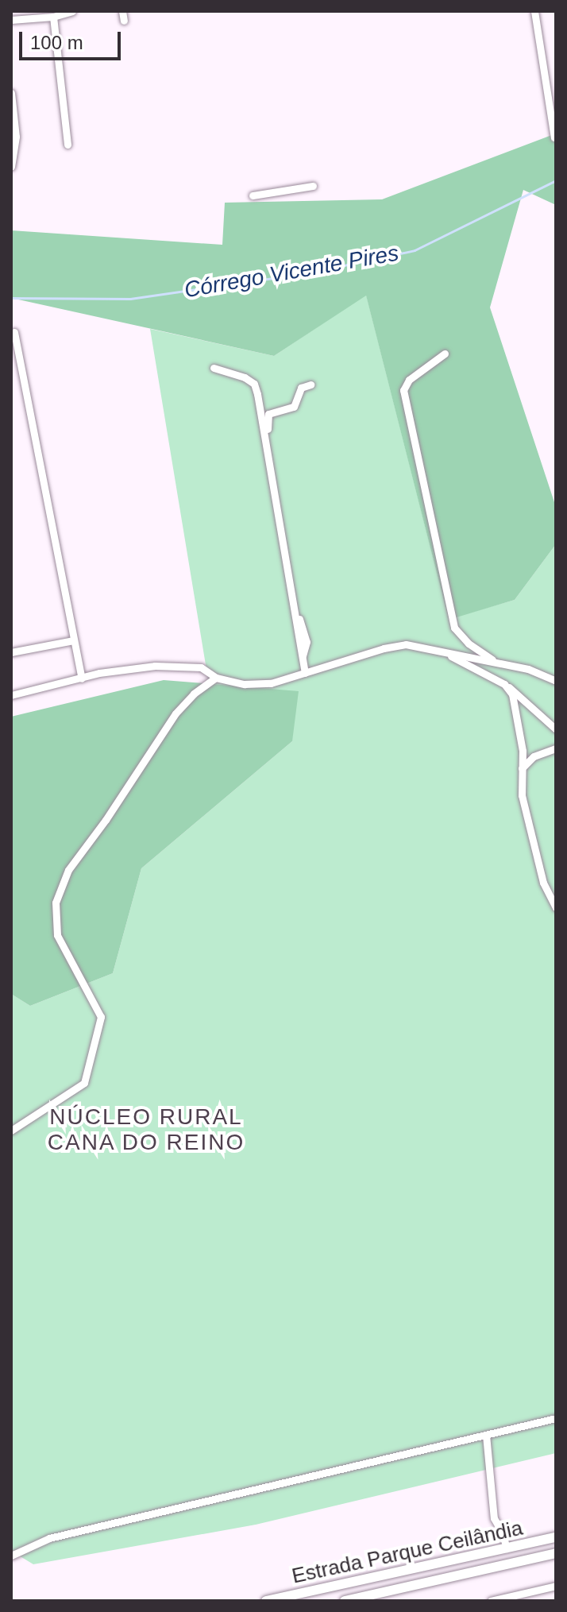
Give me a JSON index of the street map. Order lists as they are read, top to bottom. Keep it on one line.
{"streets":{"highway":["Estrada Parque Ceilândia"]},"districts":["NÚCLEO RURAL CANA DO REINO"],"water":["Córrego Vicente Pires"],"scale_bar":"100 m"}
